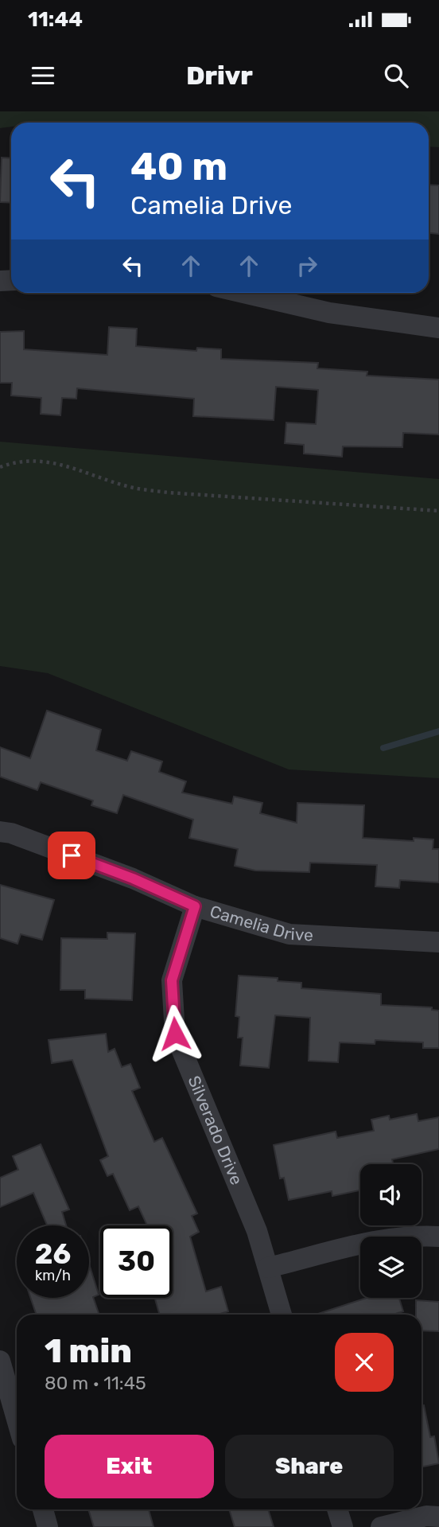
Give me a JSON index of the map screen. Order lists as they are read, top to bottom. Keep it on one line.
{"streets":{"street":["Camelia Drive","Silverado Drive"]},"crossings":[["Camelia Drive","Silverado Drive"]],"page":{"status":"11:44","header":"Drivr","turn":["40 m","Camelia Drive"],"speed":"26 km/h","limit":"30","heading":["1 min","80 m · 11:45"],"buttons":["Exit","Share"]}}
